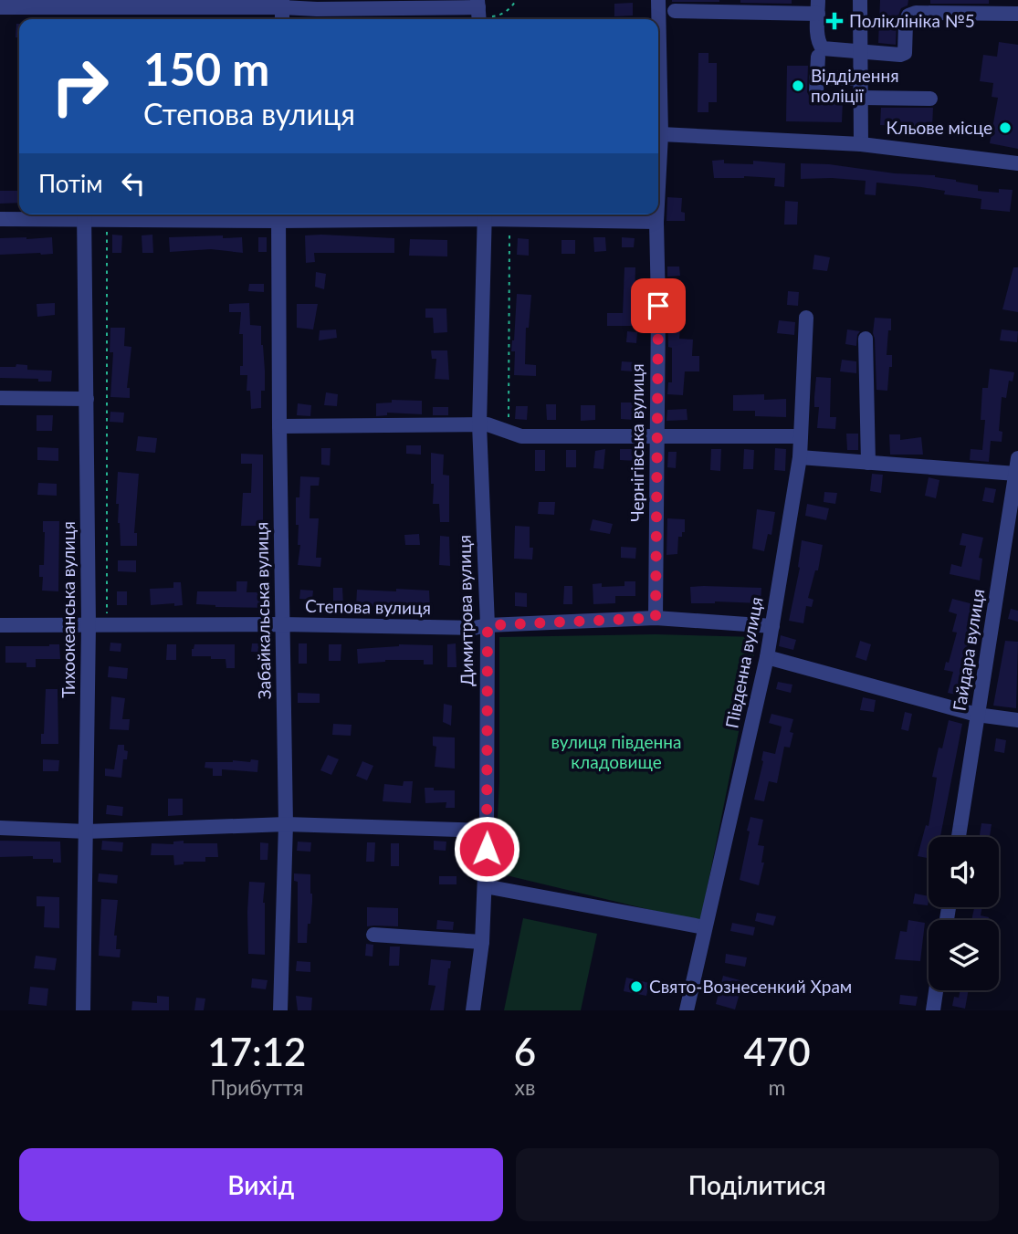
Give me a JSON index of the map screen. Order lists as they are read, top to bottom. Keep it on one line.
{"streets":{"street":["Чернігівська вулиця","Степова вулиця","Тихоокеанська вулиця","Забайкальська вулиця","Димитрова вулиця","Гайдара вулиця","Південна вулиця"]},"crossings":[["Чернігівська вулиця","Степова вулиця"],["Степова вулиця","Тихоокеанська вулиця"],["Степова вулиця","Забайкальська вулиця"],["Степова вулиця","Димитрова вулиця"],["Степова вулиця","Південна вулиця"]],"parks":["вулиця південна кладовище"],"places":{"health":["Поліклініка №5"],"other":["Відділення поліції","Кльове місце","Свято-Вознесенкий Храм"]},"page":{"turn":["150 m","Степова вулиця"],"then":"Потім","eta":["17:12","Прибуття","6","хв","470","m"],"buttons":["Вихід","Поділитися"]}}
